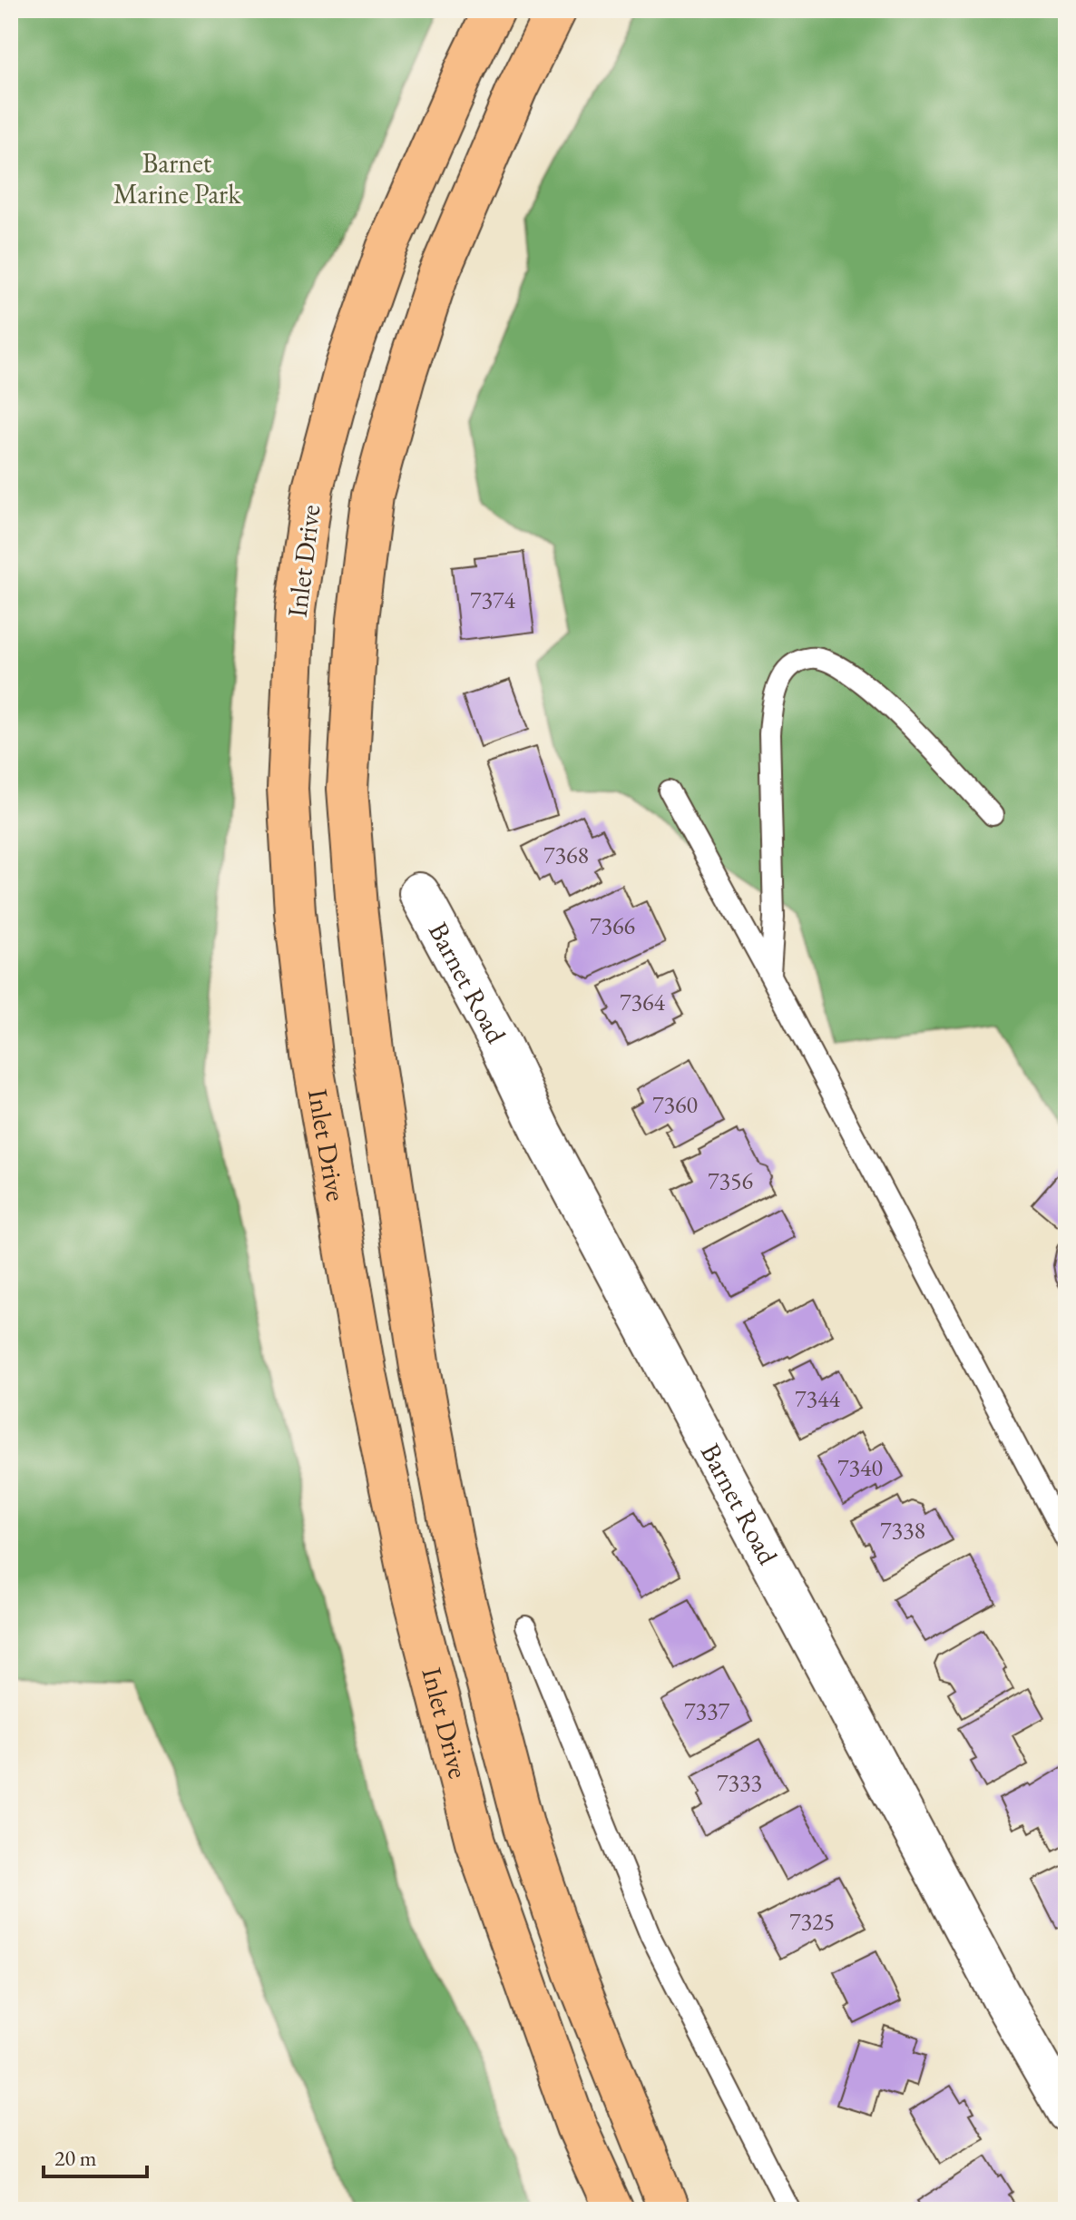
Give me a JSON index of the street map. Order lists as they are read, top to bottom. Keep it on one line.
{"streets":{"main road":["Inlet Drive"],"street":["Barnet Road"]},"parks":["Barnet Marine Park"],"house_numbers":["7374","7368","7366","7364","7360","7356","7344","7340","7338","7337","7333","7325"],"scale_bar":"20 m"}
